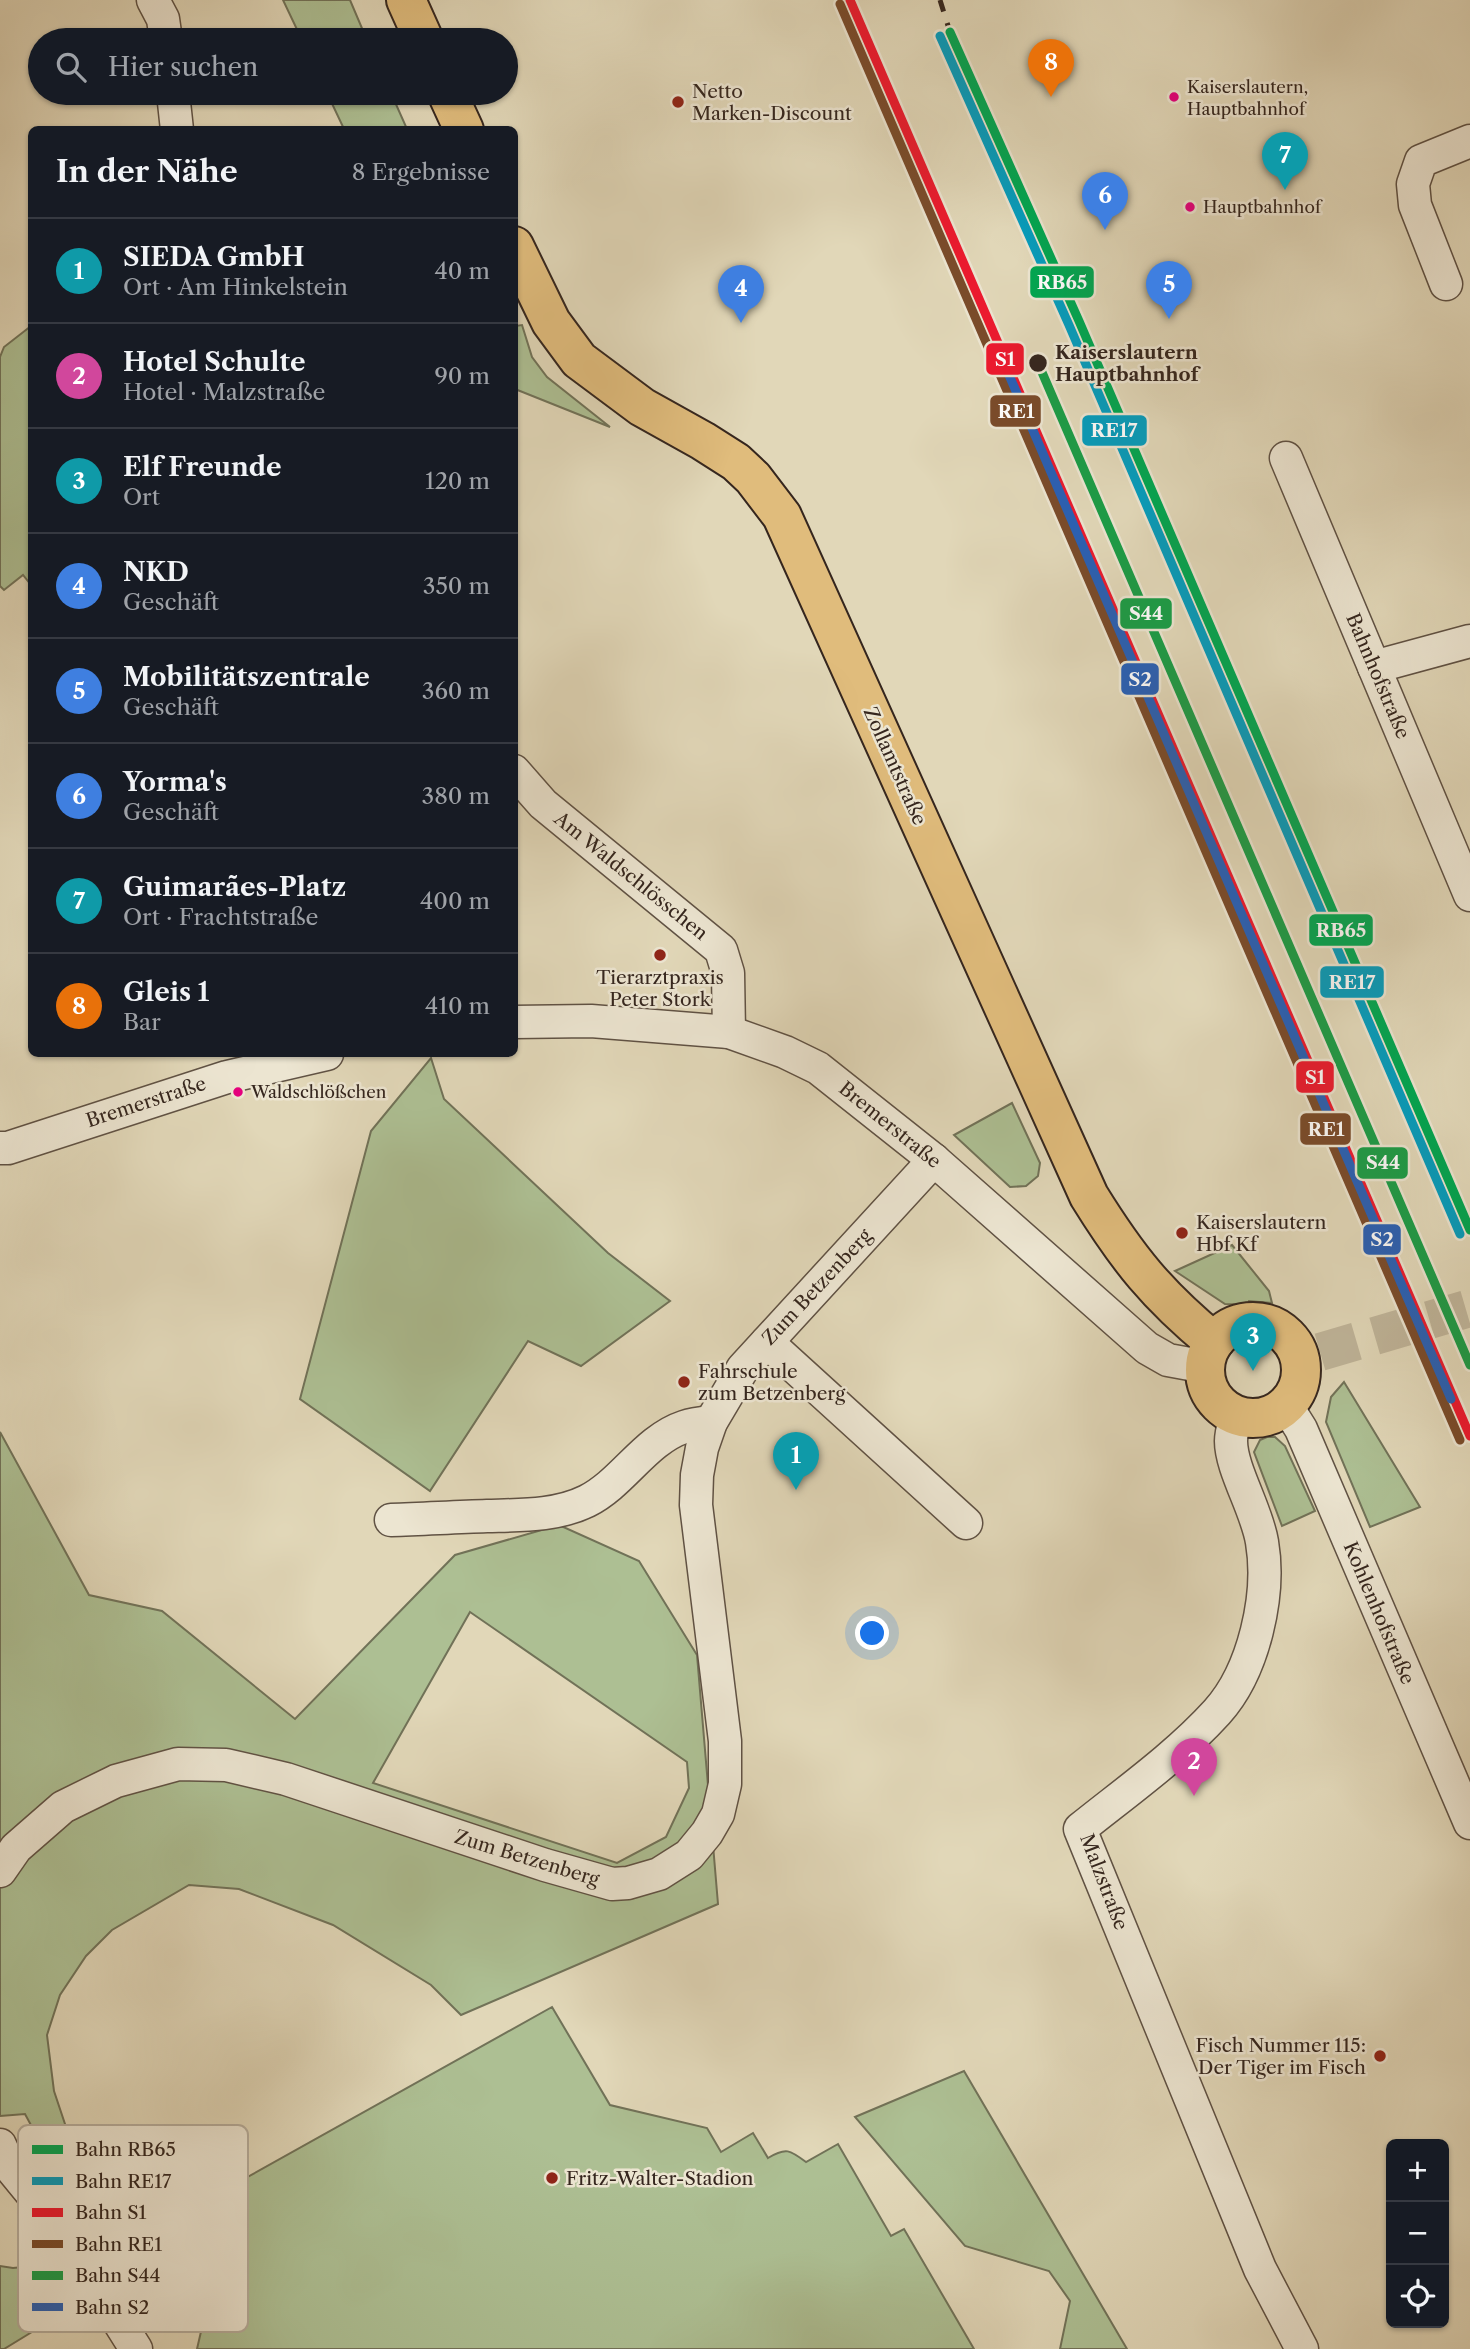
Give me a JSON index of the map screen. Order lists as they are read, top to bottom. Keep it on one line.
{"streets":{"main road":["Zollamtstraße"],"street":["Bahnhofstraße","Am Waldschlösschen","Bremerstraße","Zum Betzenberg","Kohlenhofstraße","Malzstraße"]},"crossings":[["Zollamtstraße","Bremerstraße"],["Zollamtstraße","Kohlenhofstraße"],["Zollamtstraße","Malzstraße"],["Am Waldschlösschen","Bremerstraße"],["Bremerstraße","Zum Betzenberg"],["Bremerstraße","Kohlenhofstraße"],["Bremerstraße","Malzstraße"],["Kohlenhofstraße","Malzstraße"]],"places":["Kaiserslautern, Hauptbahnhof","Netto Marken-Discount","Hauptbahnhof","Kaiserslautern Hauptbahnhof","Tierarztpraxis Peter Stork","Waldschlößchen","Kaiserslautern Hbf Kf","Fahrschule zum Betzenberg","Fisch Nummer 115: Der Tiger im Fisch","Fritz-Walter-Stadion"],"lines":["rail line S1","rail line RE1","rail line RB65","rail line RE17","rail line S44","rail line S2"],"legend":["Bahn RB65","Bahn RE17","Bahn S1","Bahn RE1","Bahn S44","Bahn S2"],"page":{"search":"Hier suchen","pins":["8","7","6","5","4","3","1","2"],"heading":["In der Nähe","8 Ergebnisse"],"list":[{"mark":"1","name":"SIEDA GmbH","note":"Ort · Am Hinkelstein","value":"40 m"},{"mark":"2","name":"Hotel Schulte","note":"Hotel · Malzstraße","value":"90 m"},{"mark":"3","name":"Elf Freunde","note":"Ort","value":"120 m"},{"mark":"4","name":"NKD","note":"Geschäft","value":"350 m"},{"mark":"5","name":"Mobilitätszentrale","note":"Geschäft","value":"360 m"},{"mark":"6","name":"Yorma's","note":"Geschäft","value":"380 m"},{"mark":"7","name":"Guimarães-Platz","note":"Ort · Frachtstraße","value":"400 m"},{"mark":"8","name":"Gleis 1","note":"Bar","value":"410 m"}],"map_buttons":["+","−"]}}
